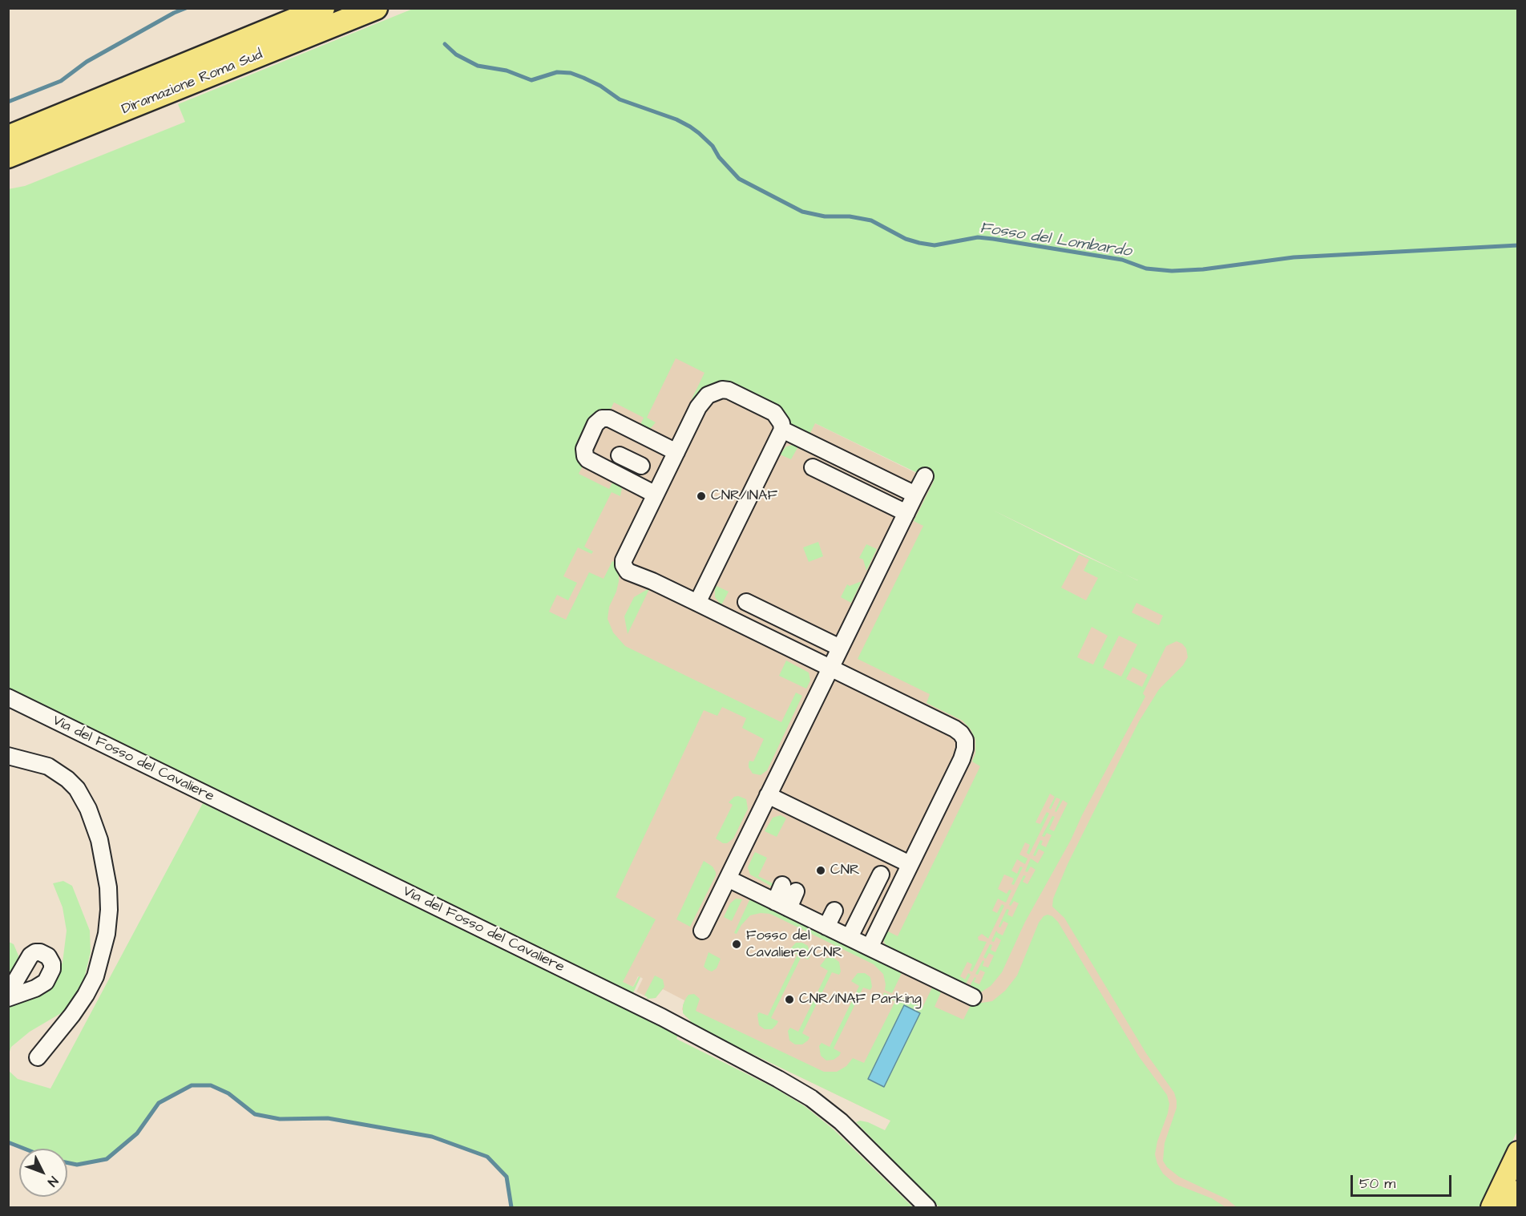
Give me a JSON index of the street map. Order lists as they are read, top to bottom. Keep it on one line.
{"streets":{"highway":["Diramazione Roma Sud"],"street":["Via del Fosso del Cavaliere"]},"water":["Fosso del Lombardo"],"places":["CNR/INAF","CNR","Fosso del Cavaliere/CNR","CNR/INAF Parking"],"scale_bar":"50 m","north":"bottom right"}
